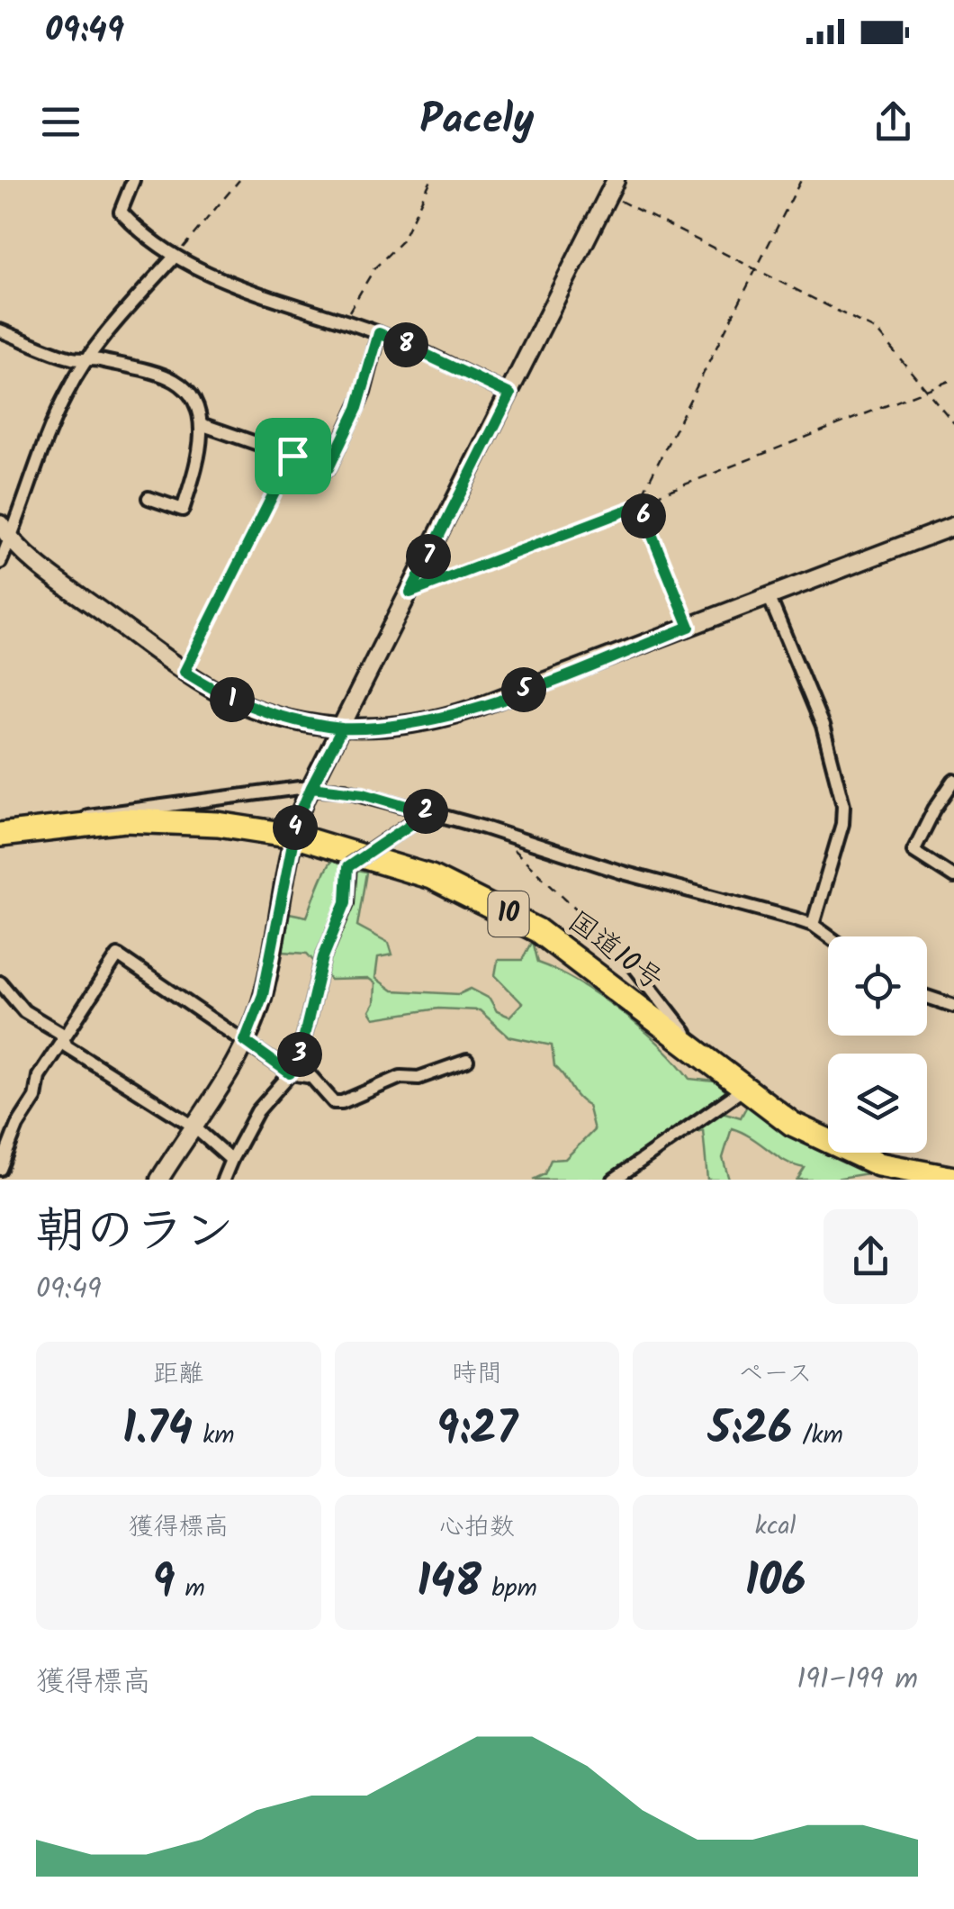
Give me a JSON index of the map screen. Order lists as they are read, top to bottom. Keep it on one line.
{"streets":{"highway":["10","国道10号"]},"page":{"status":"09:49","header":"Pacely","pins":["8","6","7","5","1","2","4","3"],"heading":["朝のラン","09:49"],"stats":[["距離","1.74 km"],["時間","9:27"],["ペース","5:26 /km"],["獲得標高","9 m"],["心拍数","148 bpm"],["kcal","106"]],"chart":["獲得標高","191–199 m"]}}
